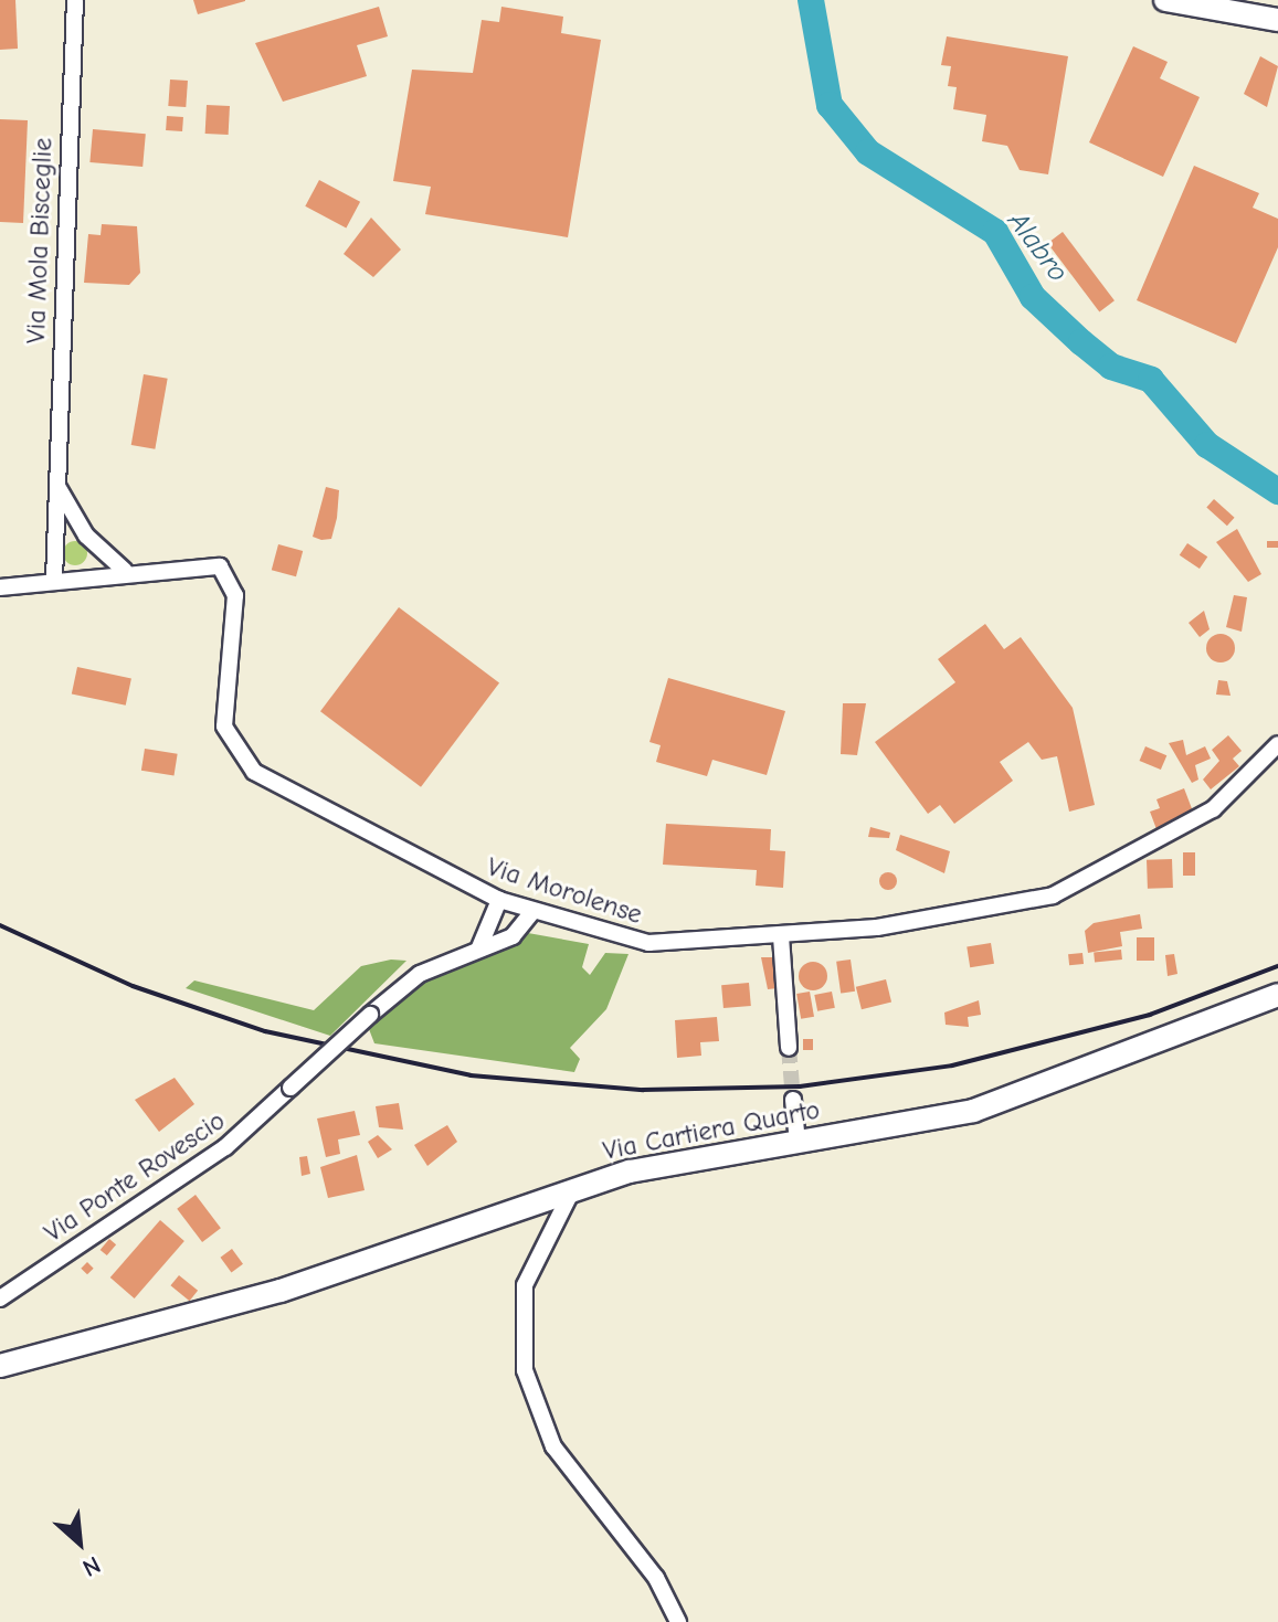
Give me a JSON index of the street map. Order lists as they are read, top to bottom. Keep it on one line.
{"streets":{"street":["Via Mola Bisceglie","Via Morolense","Via Cartiera Quarto","Via Ponte Rovescio"]},"crossings":[["Via Mola Bisceglie","Via Morolense"]],"water":["Alabro"],"north":"bottom right"}
